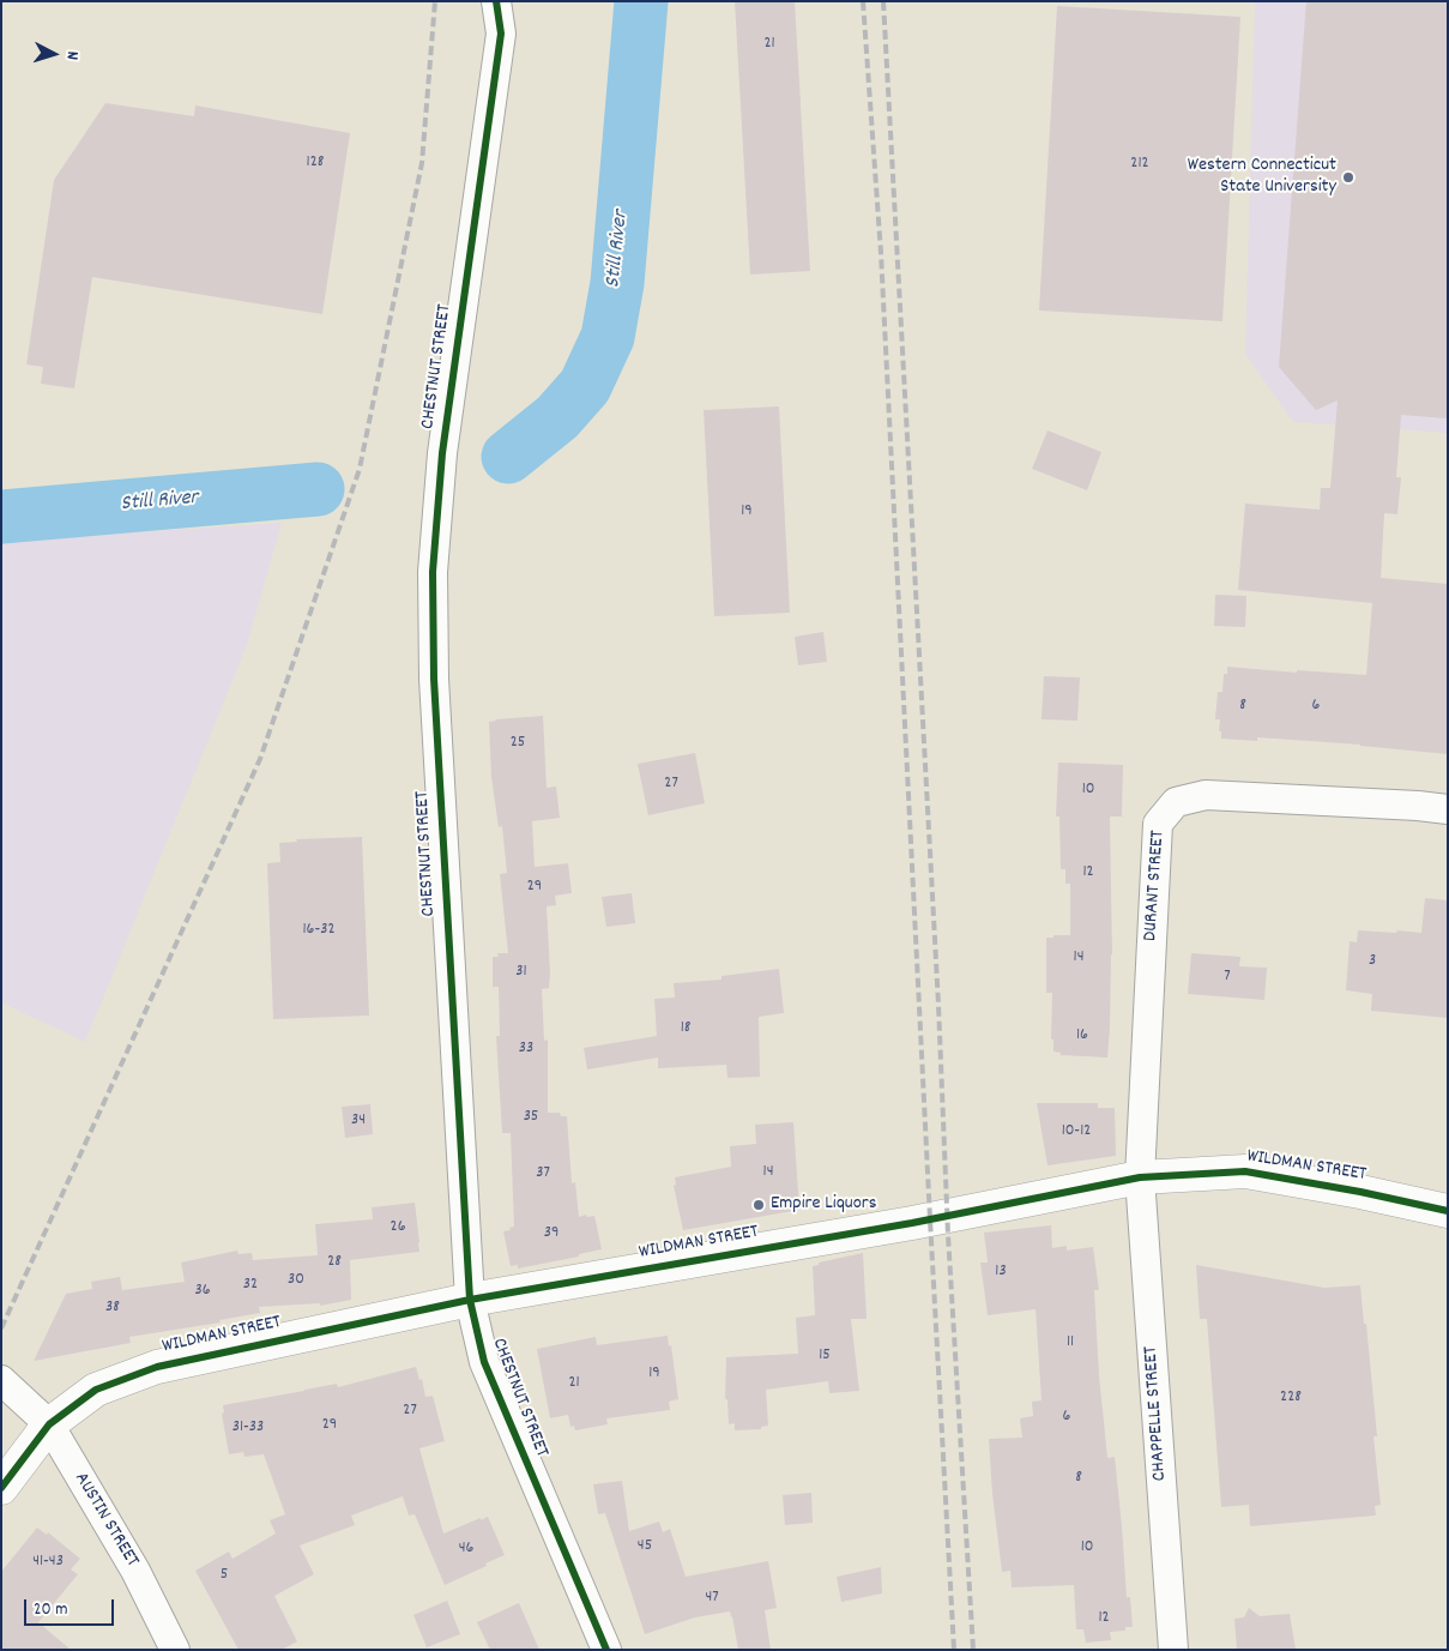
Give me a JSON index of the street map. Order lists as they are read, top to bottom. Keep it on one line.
{"streets":{"street":["CHESTNUT STREET","DURANT STREET","WILDMAN STREET","CHAPPELLE STREET","AUSTIN STREET"]},"crossings":[["CHESTNUT STREET","WILDMAN STREET"],["DURANT STREET","WILDMAN STREET"],["DURANT STREET","CHAPPELLE STREET"],["WILDMAN STREET","CHAPPELLE STREET"],["WILDMAN STREET","AUSTIN STREET"]],"water":["Still River"],"places":["Western Connecticut State University","Empire Liquors"],"house_numbers":["21","128","212","19","8","6","25","27","10","12","29","16-32","14","3","31","7","18","16","33","35","34","10-12","14","37","26","39","28","13","30","32","36","38","11","15","19","21","228","27","6","29","31-33","8","45","10","46","41-43","5","47","12"],"scale_bar":"20 m","north":"right"}
